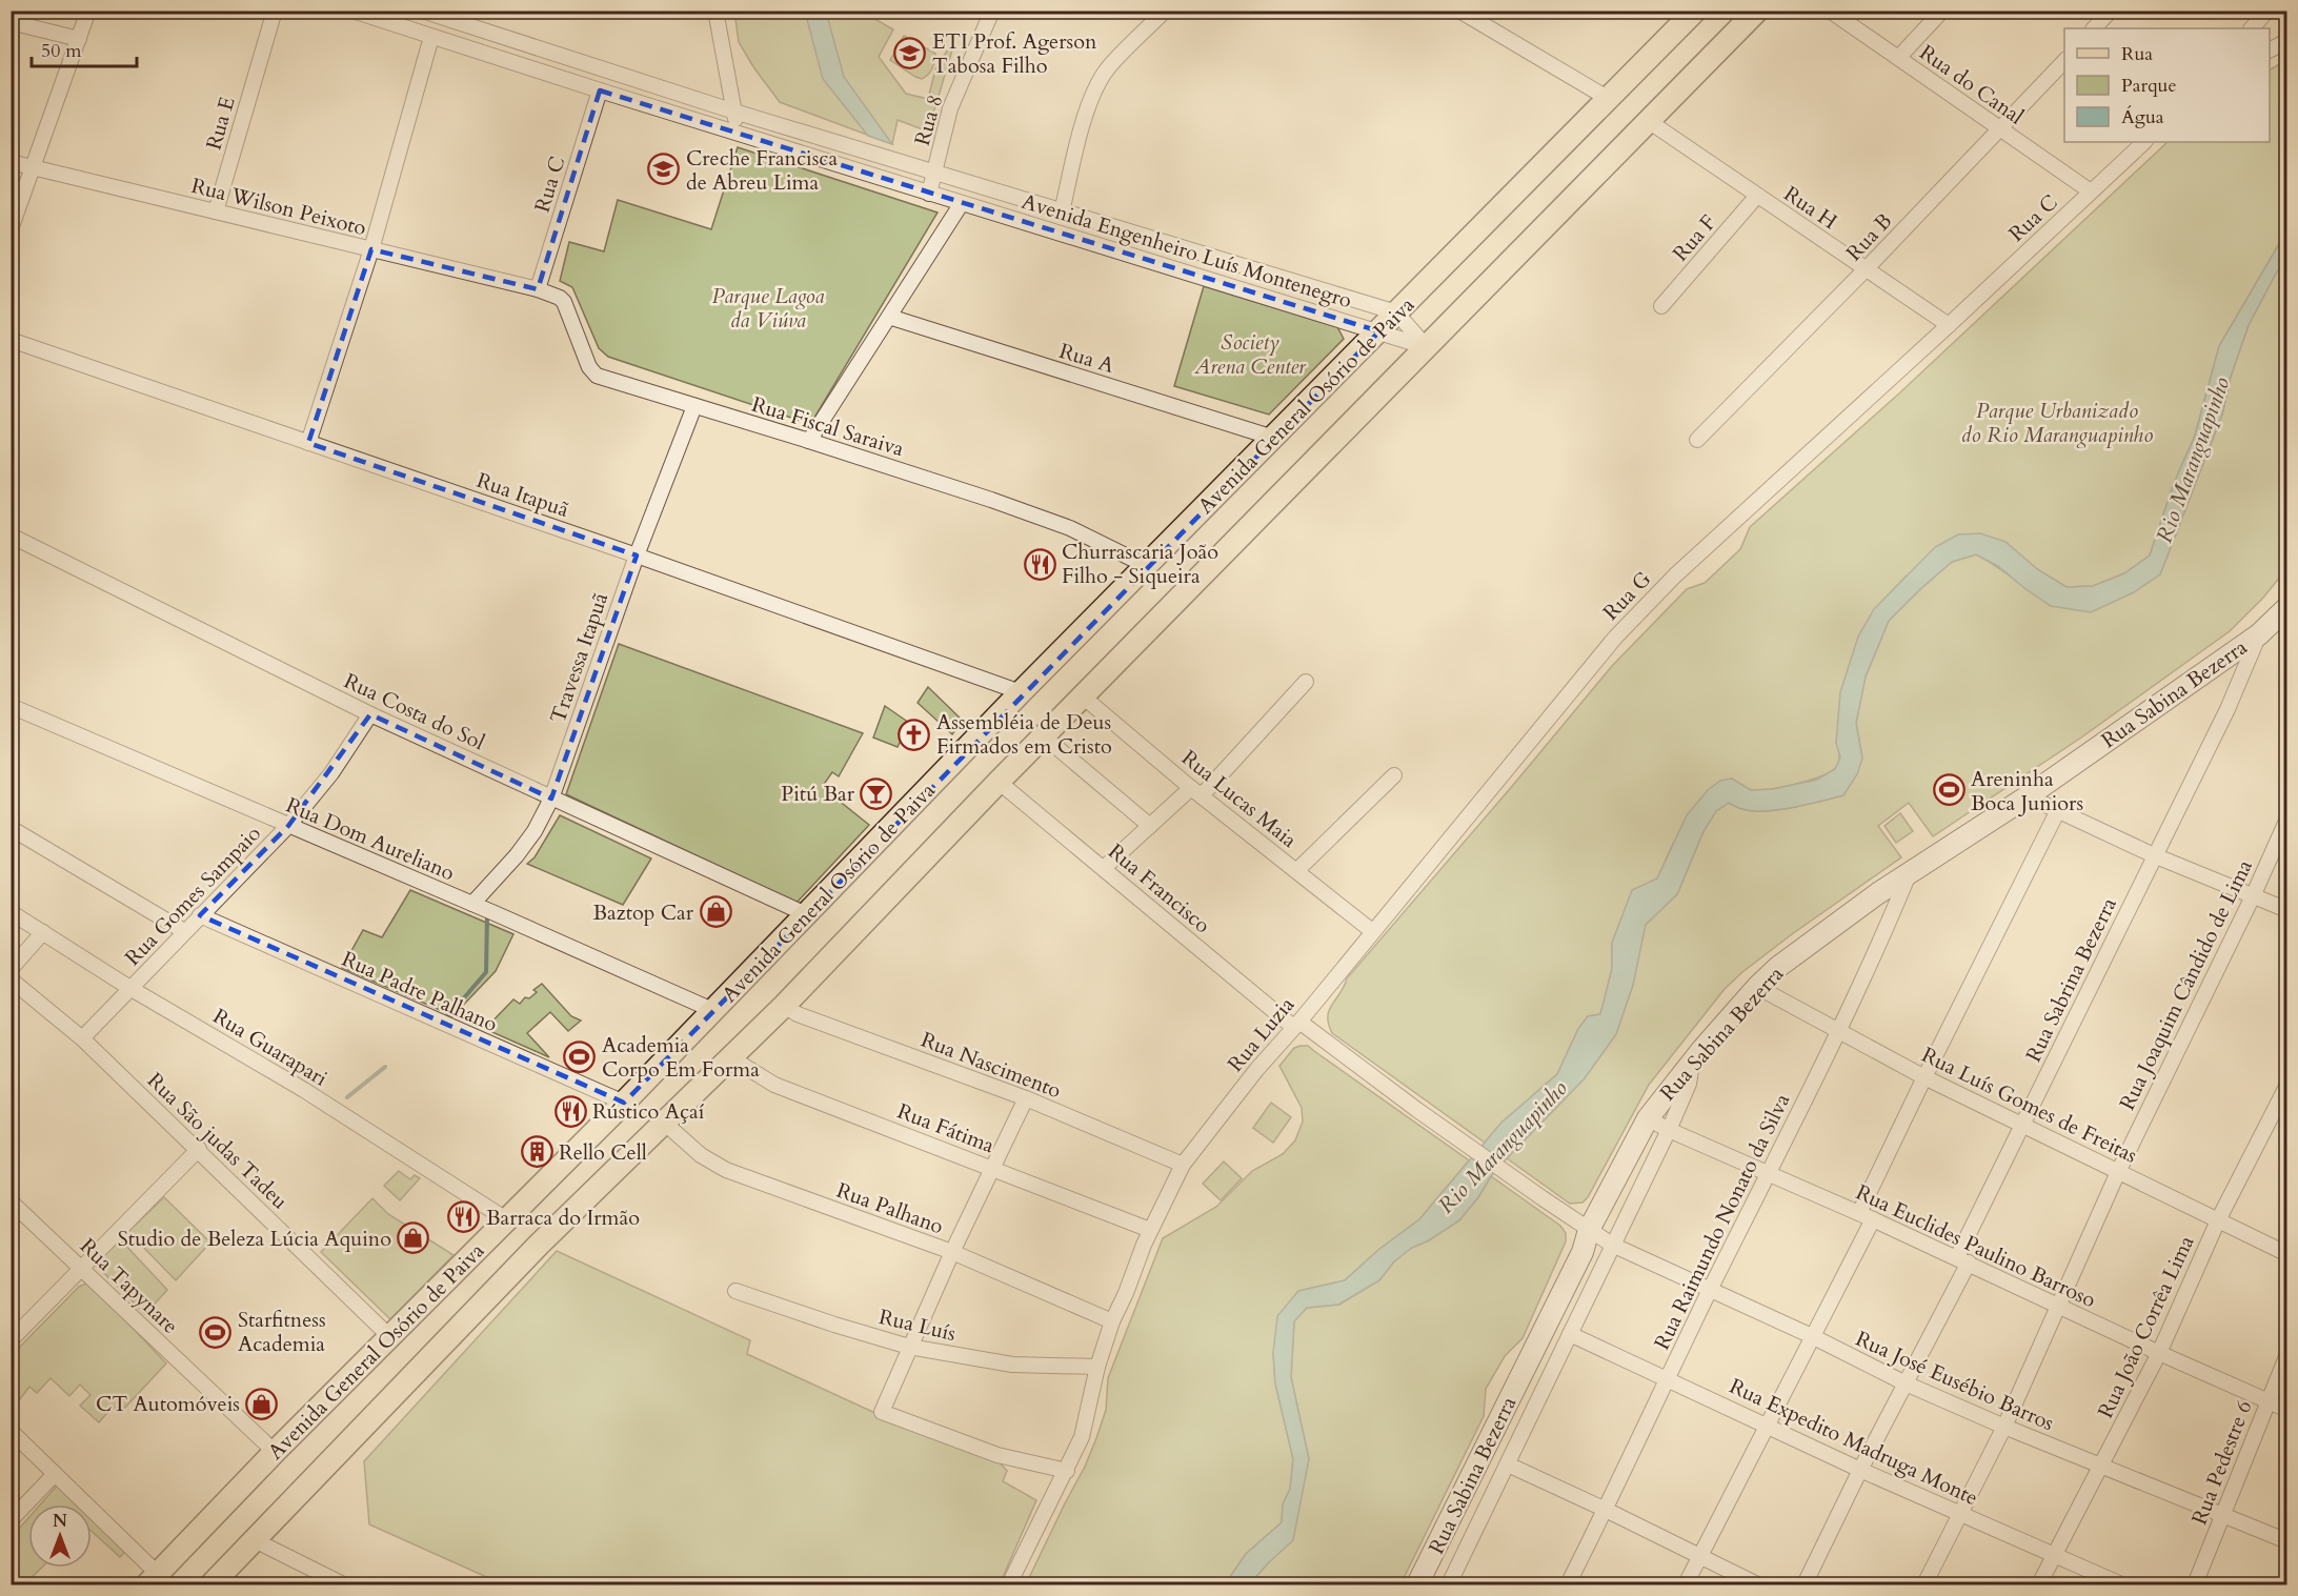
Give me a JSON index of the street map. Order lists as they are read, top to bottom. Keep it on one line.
{"streets":{"main road":["Avenida General Osório de Paiva","Rua Sabina Bezerra"],"street":["Rua do Canal","Rua 8","Rua E","Rua C","Rua Wilson Peixoto","Rua H","Rua B","Rua F","Avenida Engenheiro Luís Montenegro","Rua A","Rua Fiscal Saraiva","Rua Itapuã","Rua G","Travessa Itapuã","Rua Costa do Sol","Rua Lucas Maia","Rua Dom Aureliano","Rua Francisco","Rua Gomes Sampaio","Rua Sabrina Bezerra","Rua Joaquim Cândido de Lima","Rua Padre Palhano","Rua Luzia","Rua Guarapari","Rua Nascimento","Rua Luís Gomes de Freitas","Rua Fátima","Rua São judas Tadeu","Rua Palhano","Rua Raimundo Nonato da Silva","Rua Euclides Paulino Barroso","Rua Tapynare","Rua Luís","Rua João Corrêa Lima","Rua José Eusébio Barros","Rua Expedito Madruga Monte","Rua Pedestre 6"]},"crossings":[["Rua do Canal","Rua C"],["Rua do Canal","Rua B"],["Rua 8","Avenida Engenheiro Luís Montenegro"],["Rua E","Rua Wilson Peixoto"],["Rua C","Rua Wilson Peixoto"],["Rua C","Rua H"],["Rua C","Avenida Engenheiro Luís Montenegro"],["Rua C","Rua Fiscal Saraiva"],["Rua C","Rua G"],["Rua Wilson Peixoto","Rua Fiscal Saraiva"],["Rua H","Rua B"],["Rua H","Rua F"],["Rua H","Avenida General Osório de Paiva"],["Rua H","Rua G"],["Avenida Engenheiro Luís Montenegro","Avenida General Osório de Paiva"],["Rua A","Avenida General Osório de Paiva"],["Avenida General Osório de Paiva","Rua Fiscal Saraiva"],["Avenida General Osório de Paiva","Rua Itapuã"],["Avenida General Osório de Paiva","Rua Costa do Sol"],["Avenida General Osório de Paiva","Rua Lucas Maia"],["Avenida General Osório de Paiva","Rua Dom Aureliano"],["Avenida General Osório de Paiva","Rua Francisco"],["Avenida General Osório de Paiva","Rua Padre Palhano"],["Avenida General Osório de Paiva","Rua Guarapari"],["Avenida General Osório de Paiva","Rua Nascimento"],["Avenida General Osório de Paiva","Rua Fátima"],["Avenida General Osório de Paiva","Rua São judas Tadeu"],["Avenida General Osório de Paiva","Rua Palhano"],["Avenida General Osório de Paiva","Rua Tapynare"],["Rua Fiscal Saraiva","Travessa Itapuã"],["Rua Itapuã","Travessa Itapuã"],["Rua G","Rua Lucas Maia"],["Rua G","Rua Luzia"],["Travessa Itapuã","Rua Costa do Sol"],["Travessa Itapuã","Rua Dom Aureliano"],["Rua Sabina Bezerra","Rua Francisco"],["Rua Sabina Bezerra","Rua Sabrina Bezerra"],["Rua Sabina Bezerra","Rua Luís Gomes de Freitas"],["Rua Sabina Bezerra","Rua Raimundo Nonato da Silva"],["Rua Sabina Bezerra","Rua Euclides Paulino Barroso"],["Rua Costa do Sol","Rua Gomes Sampaio"],["Rua Lucas Maia","Rua Luzia"],["Rua Dom Aureliano","Rua Gomes Sampaio"],["Rua Francisco","Rua Luzia"],["Rua Francisco","Rua José Eusébio Barros"],["Rua Gomes Sampaio","Rua Padre Palhano"],["Rua Gomes Sampaio","Rua Guarapari"],["Rua Gomes Sampaio","Rua São judas Tadeu"],["Rua Sabrina Bezerra","Rua Luís Gomes de Freitas"],["Rua Sabrina Bezerra","Rua Euclides Paulino Barroso"],["Rua Sabrina Bezerra","Rua José Eusébio Barros"],["Rua Sabrina Bezerra","Rua Expedito Madruga Monte"],["Rua Joaquim Cândido de Lima","Rua Luís Gomes de Freitas"],["Rua Joaquim Cândido de Lima","Rua Euclides Paulino Barroso"],["Rua Joaquim Cândido de Lima","Rua José Eusébio Barros"],["Rua Joaquim Cândido de Lima","Rua Expedito Madruga Monte"],["Rua Luzia","Rua Nascimento"],["Rua Luís Gomes de Freitas","Rua Raimundo Nonato da Silva"],["Rua Luís Gomes de Freitas","Rua João Corrêa Lima"],["Rua Raimundo Nonato da Silva","Rua Euclides Paulino Barroso"],["Rua Raimundo Nonato da Silva","Rua José Eusébio Barros"],["Rua Raimundo Nonato da Silva","Rua Expedito Madruga Monte"],["Rua Euclides Paulino Barroso","Rua João Corrêa Lima"],["Rua Euclides Paulino Barroso","Rua Pedestre 6"],["Rua João Corrêa Lima","Rua José Eusébio Barros"],["Rua João Corrêa Lima","Rua Expedito Madruga Monte"],["Rua José Eusébio Barros","Rua Pedestre 6"]],"water":["Rio Maranguapinho"],"parks":["Parque Lagoa da Viúva","Society Arena Center","Parque Urbanizado do Rio Maranguapinho"],"places":{"school or university":["ETI Prof. Agerson Tabosa Filho","Creche Francisca de Abreu Lima"],"restaurant":["Churrascaria João Filho - Siqueira","Rústico Açaí","Barraca do Irmão"],"church":["Assembléia de Deus Firmados em Cristo"],"sports":["Areninha Boca Juniors","Academia Corpo Em Forma","Starfitness Academia"],"bar":["Pitú Bar"],"shop":["Baztop Car","Studio de Beleza Lúcia Aquino","CT Automóveis"],"building":["Rello Cell"]},"legend":["Rua","Parque","Água"],"scale_bar":"50 m","north":"top"}
